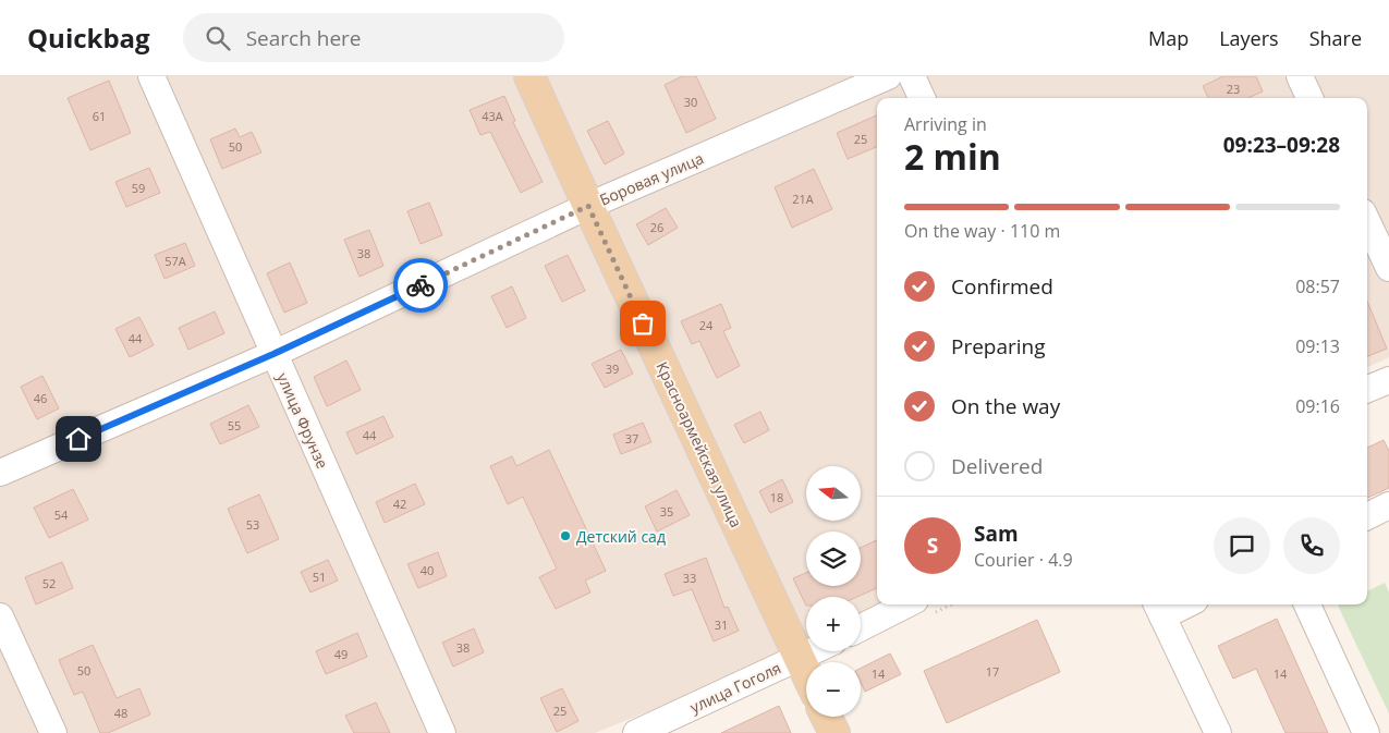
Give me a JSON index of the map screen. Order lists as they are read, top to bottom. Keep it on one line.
{"streets":{"main road":["Красноармейская улица"],"street":["Боровая улица","улица Фрунзе","улица Гоголя"]},"crossings":[["Боровая улица","улица Фрунзе"],["Боровая улица","Красноармейская улица"],["Красноармейская улица","улица Гоголя"]],"places":["Детский сад"],"house_numbers":["23","30","61","43А","25","50","59","21А","26","38","57А","24","44","39","46","55","44","37","18","42","35","54","53","40","51","33","52","31","38","49","50","17","14","14","25","48"],"north":"left","page":{"header":"Quickbag","search":"Search here","nav":["Map","Layers","Share"],"heading":["2 min","Arriving in","09:23–09:28"],"panel":["Sam","Courier · 4.9"],"bar":"On the way · 110 m","list":[["Confirmed","08:57"],["Preparing","09:13"],["On the way","09:16"],"Delivered"],"map_buttons":["+","−"],"round":"S"}}
